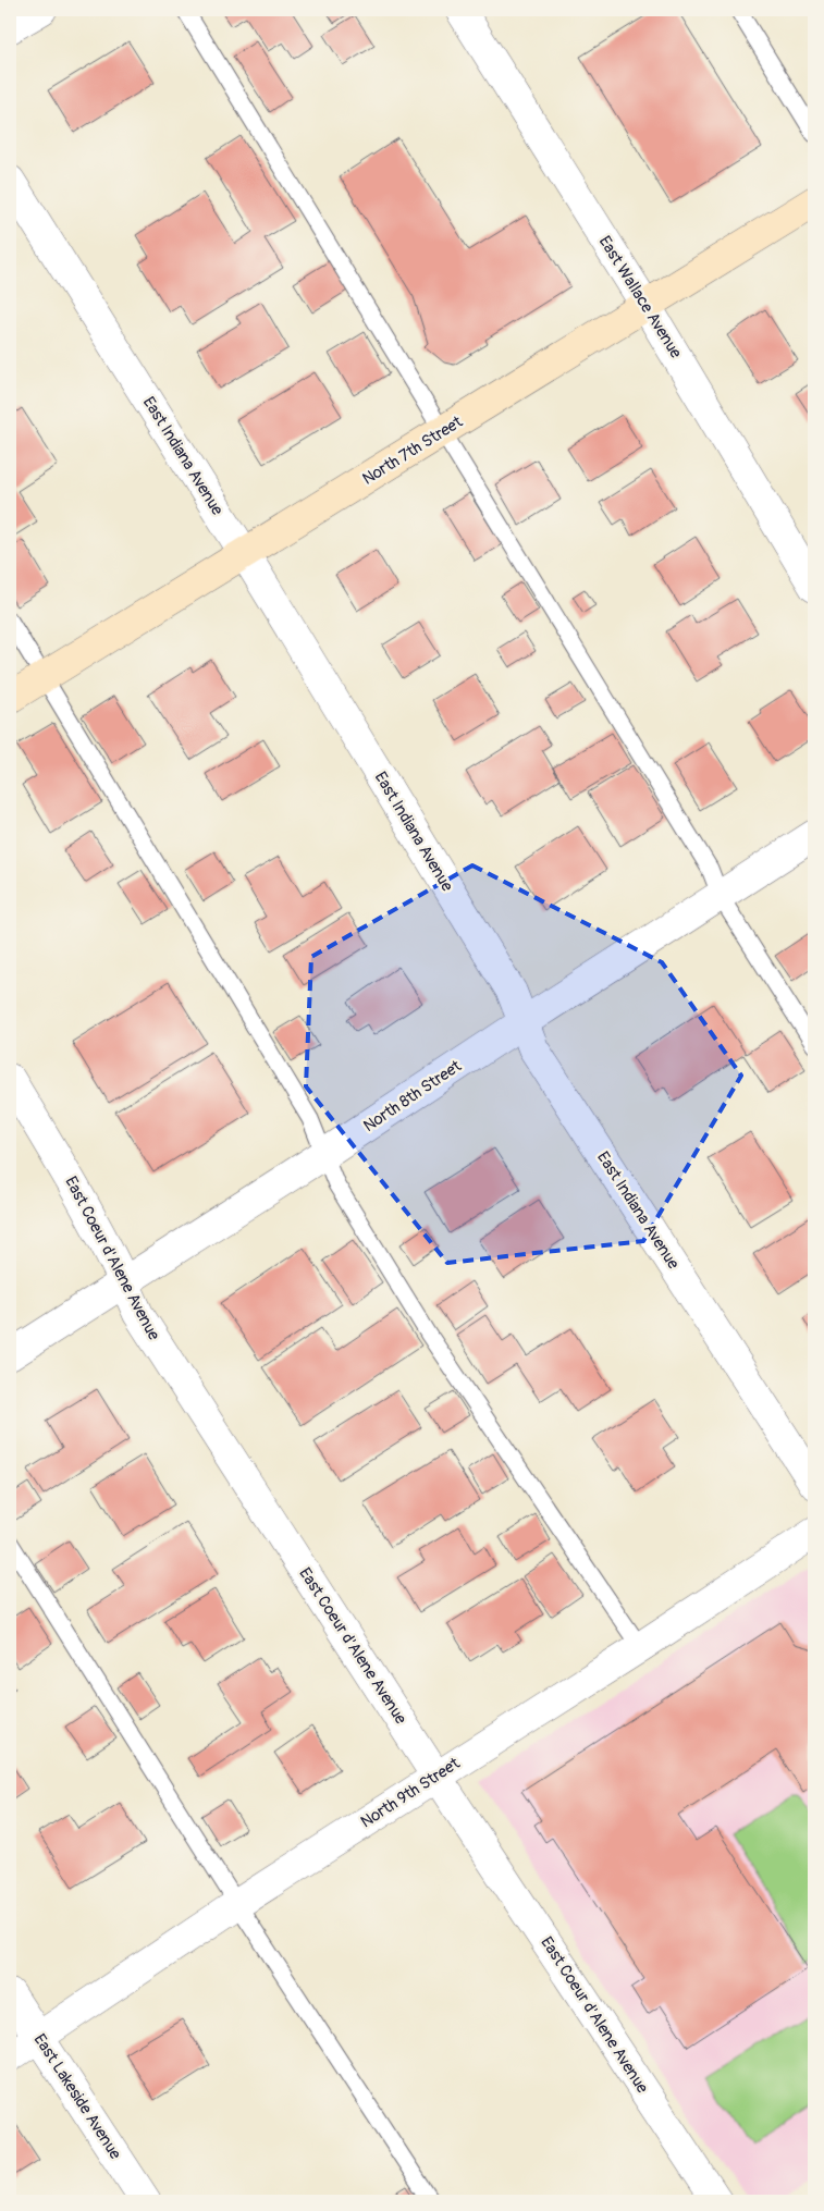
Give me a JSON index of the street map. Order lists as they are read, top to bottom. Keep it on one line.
{"streets":{"street":["East Wallace Avenue","North 7th Street","East Indiana Avenue","North 8th Street","East Coeur d'Alene Avenue","North 9th Street","East Lakeside Avenue"]},"crossings":[["East Wallace Avenue","North 7th Street"],["North 7th Street","East Indiana Avenue"],["East Indiana Avenue","North 8th Street"],["North 8th Street","East Coeur d'Alene Avenue"],["East Coeur d'Alene Avenue","North 9th Street"],["North 9th Street","East Lakeside Avenue"]]}
